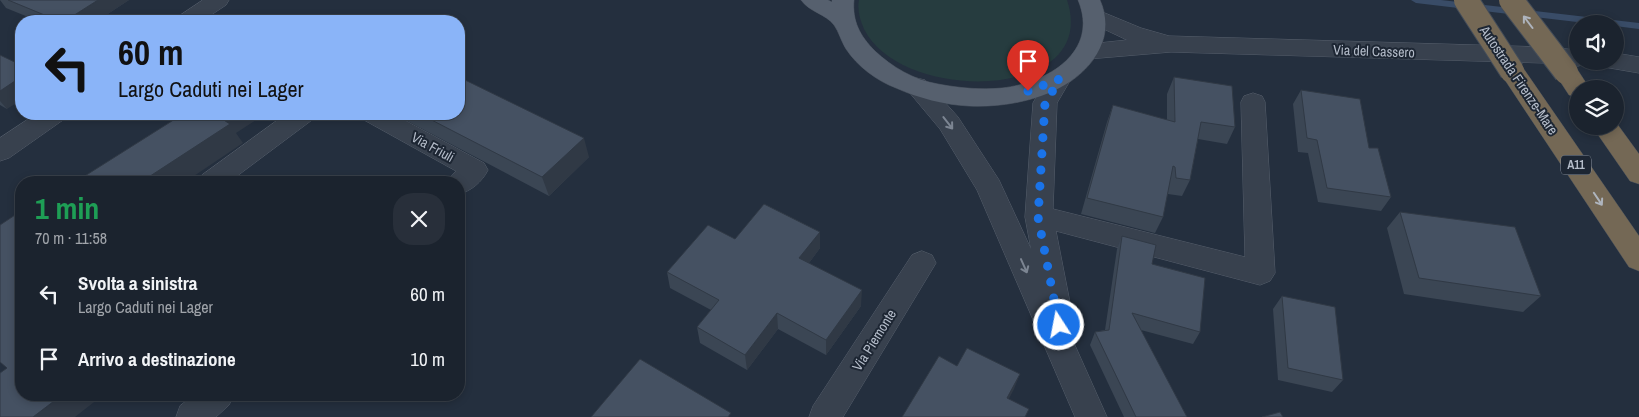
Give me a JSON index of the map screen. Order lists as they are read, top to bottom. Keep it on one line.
{"streets":{"highway":["Autostrada Firenze-Mare","A11"],"street":["Via del Cassero","Via Friuli","Via Piemonte"]},"page":{"turn":["60 m","Largo Caduti nei Lager"],"heading":["1 min","70 m · 11:58"],"list":[{"name":"Svolta a sinistra","note":"Largo Caduti nei Lager","value":"60 m"},{"name":"Arrivo a destinazione","value":"10 m"}]}}
